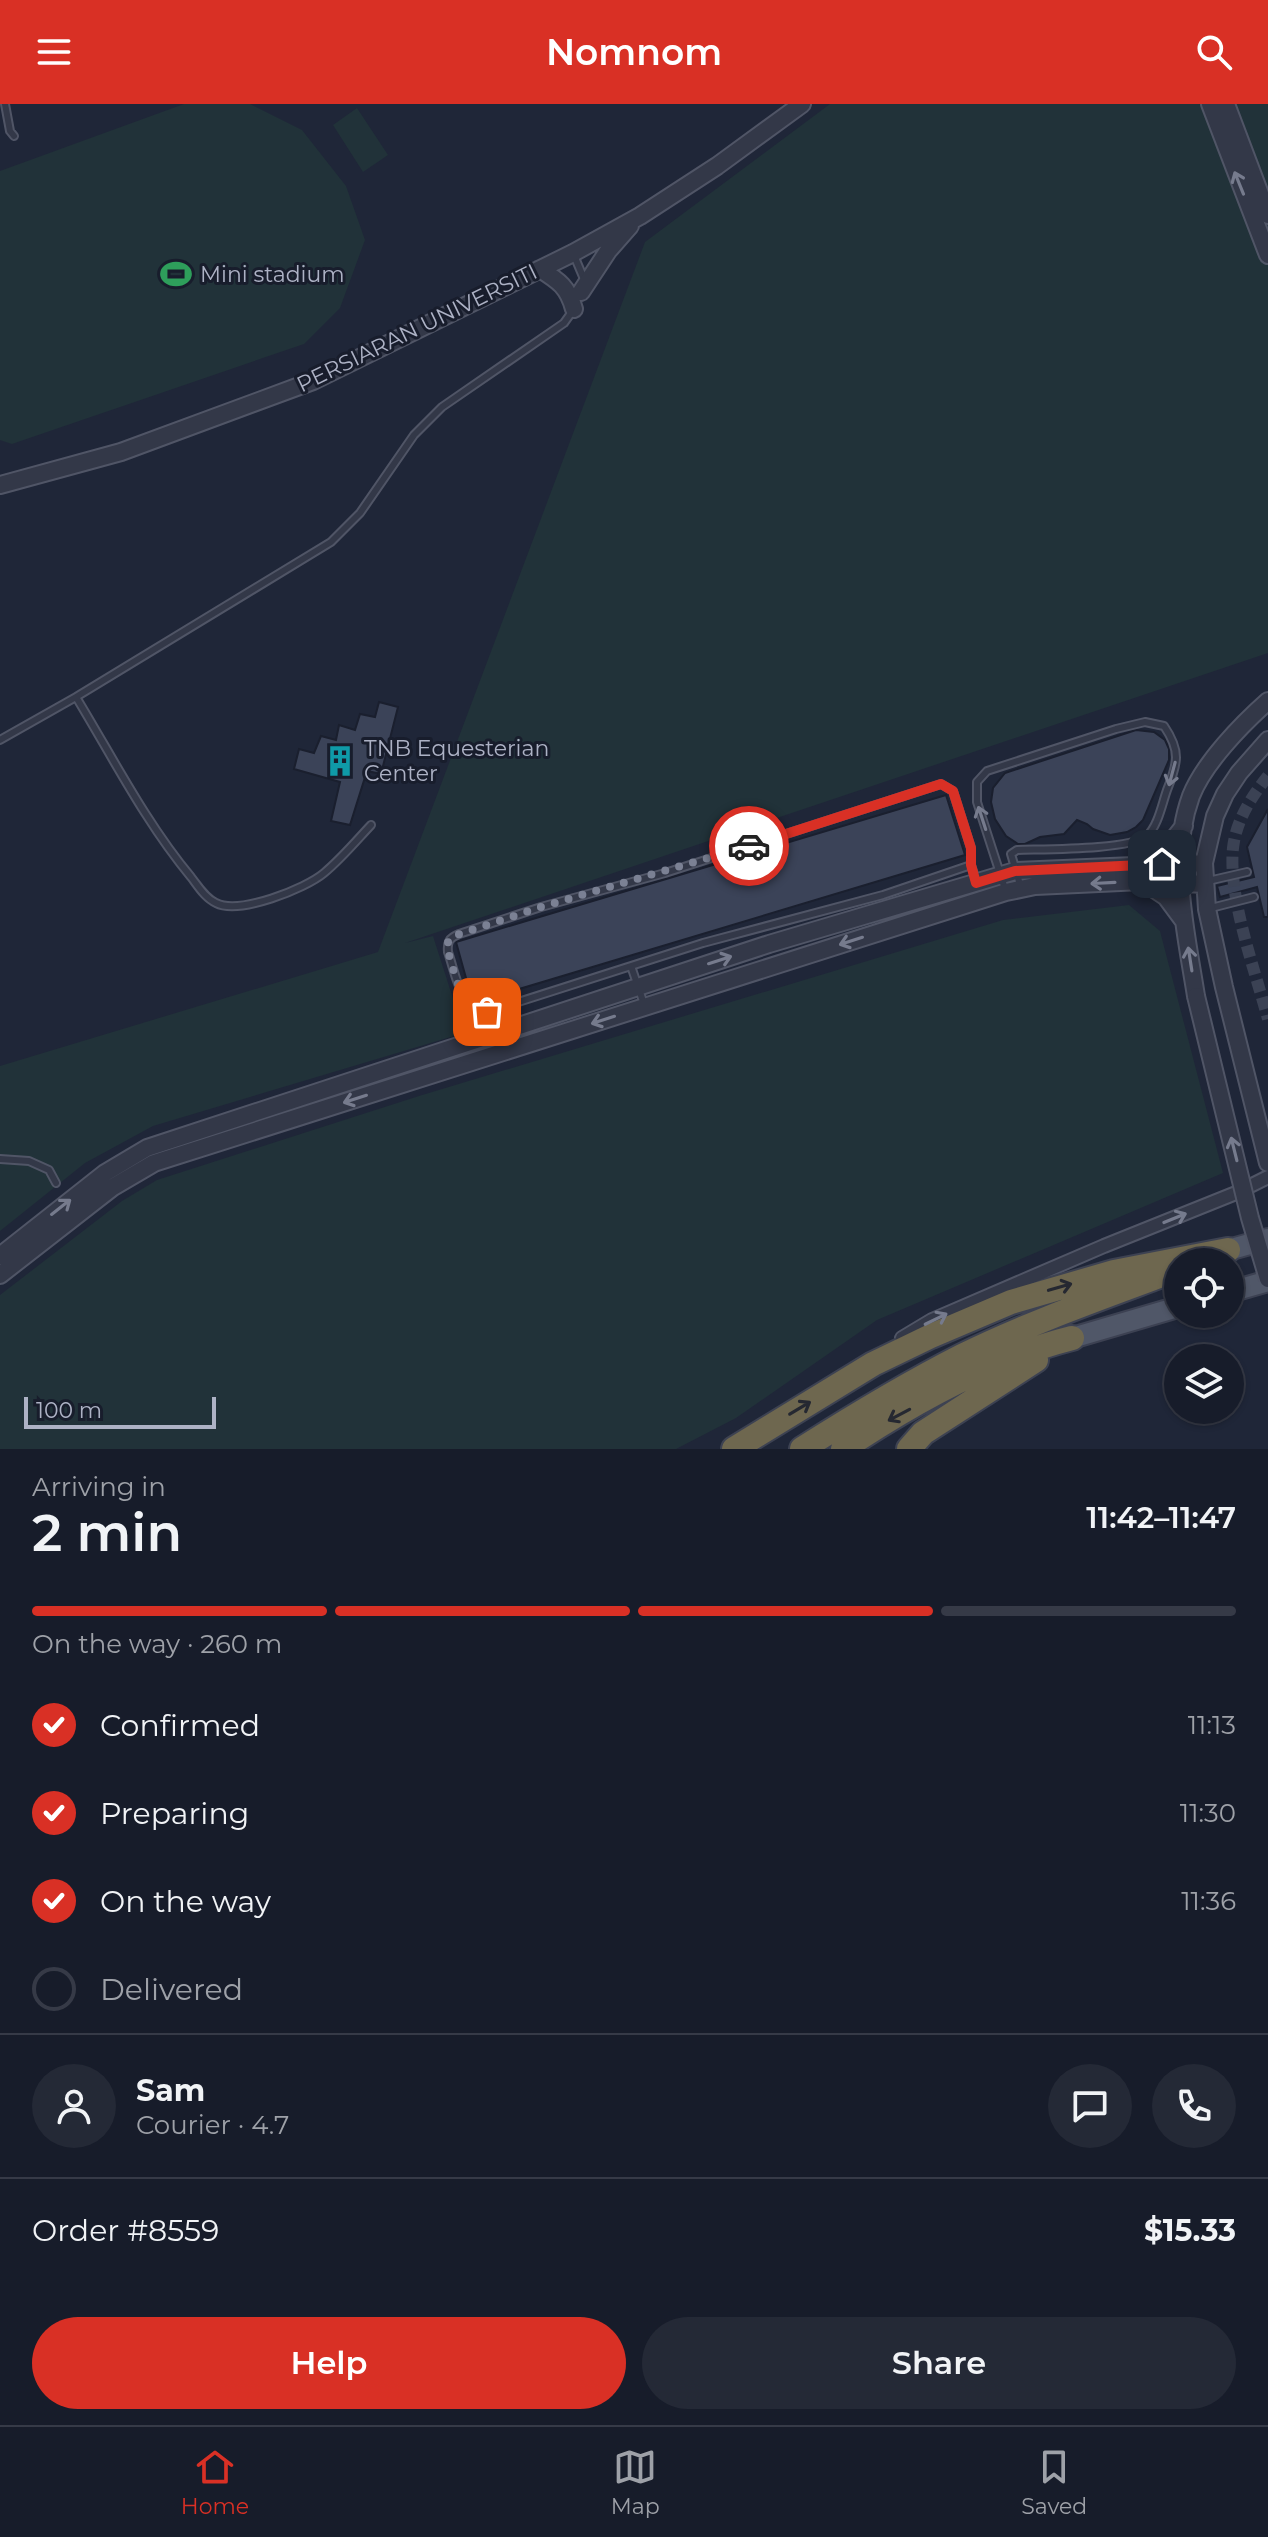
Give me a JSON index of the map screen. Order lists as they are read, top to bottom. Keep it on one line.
{"streets":{"street":["PERSIARAN UNIVERSITI"]},"places":{"sports":["Mini stadium"],"building":["TNB Equesterian Center"]},"scale_bar":"100 m","page":{"header":"Nomnom","scale":"100 m","heading":["2 min","Arriving in","11:42–11:47"],"panel":["Sam","Courier · 4.7","Order #8559","$15.33"],"bar":"On the way · 260 m","list":[["Confirmed","11:13"],["Preparing","11:30"],["On the way","11:36"],"Delivered"],"buttons":["Help","Share"],"tabs":["Home","Map","Saved"]}}
